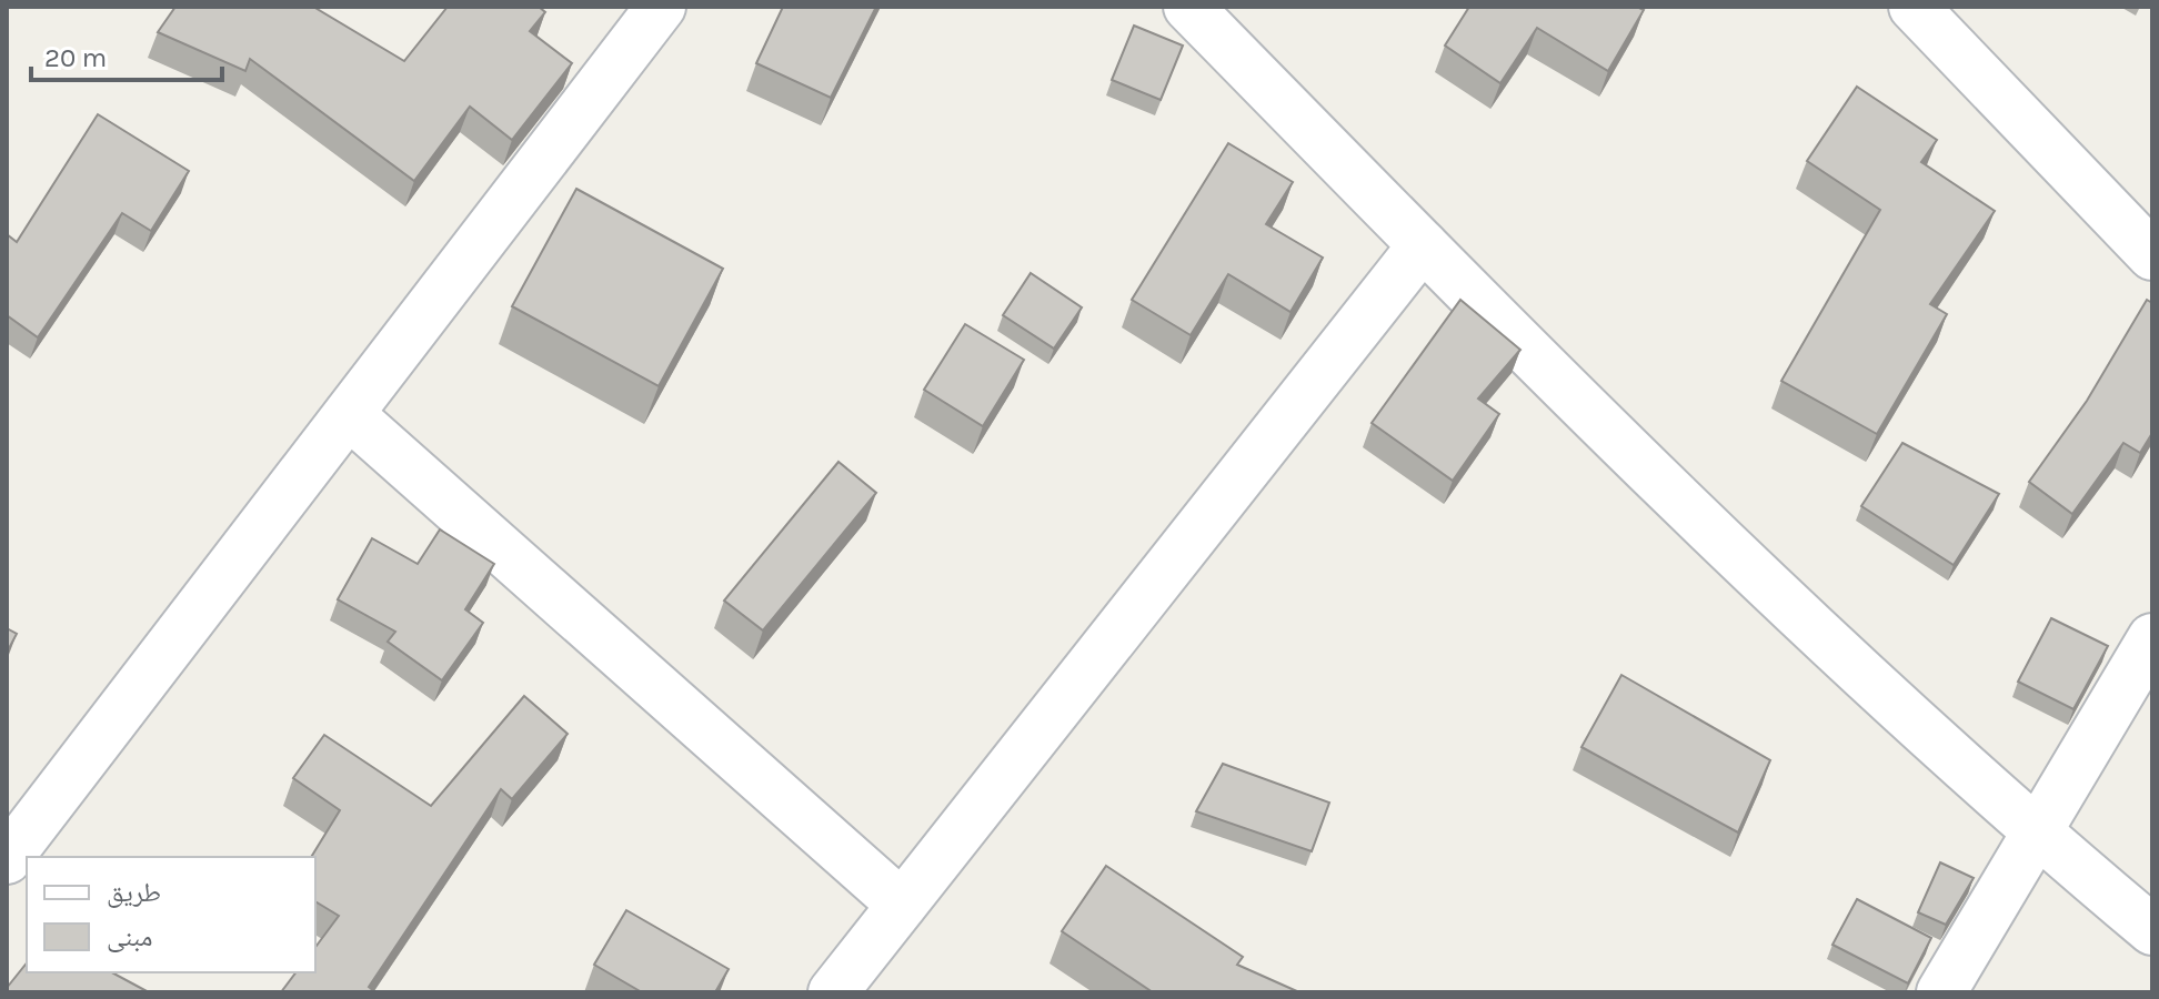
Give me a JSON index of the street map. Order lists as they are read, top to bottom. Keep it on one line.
{"legend":["طريق","مبنى"],"scale_bar":"20 m"}
